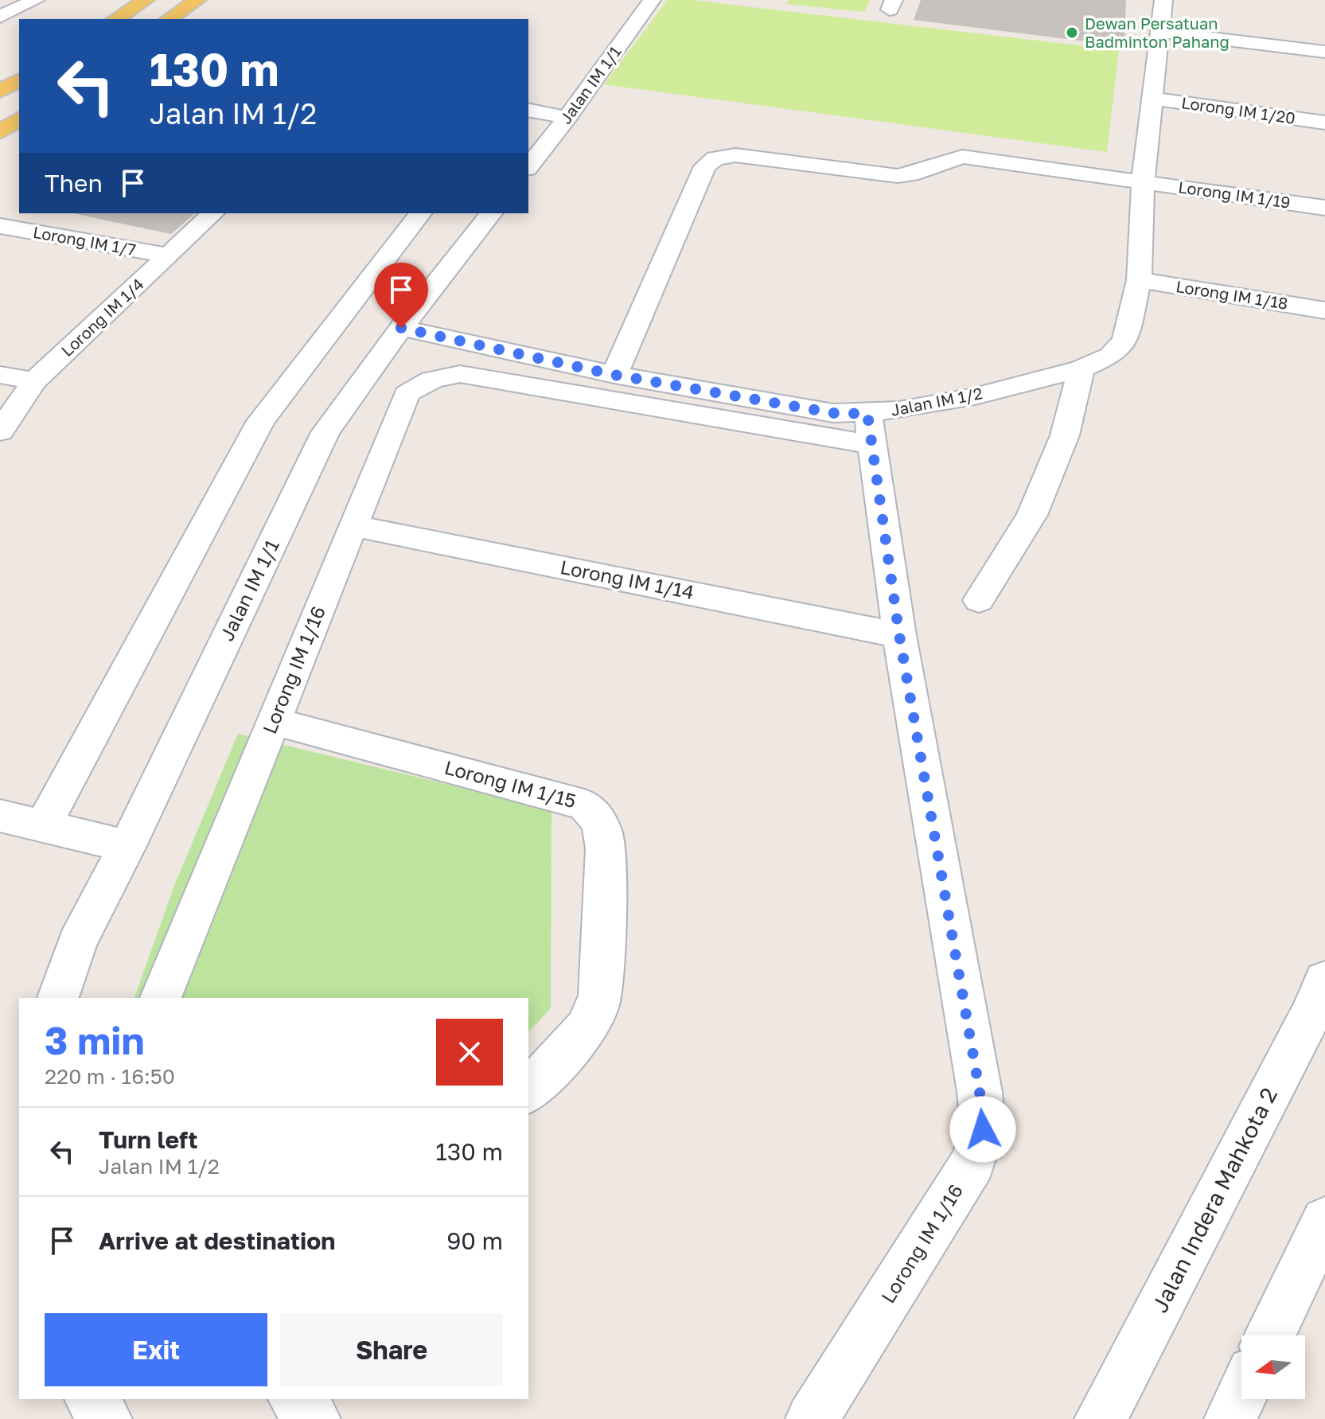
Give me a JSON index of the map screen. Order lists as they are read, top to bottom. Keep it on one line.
{"streets":{"street":["Jalan IM 1/1","Lorong IM 1/20","Lorong IM 1/19","Lorong IM 1/7","Lorong IM 1/18","Lorong IM 1/4","Jalan IM 1/2","Lorong IM 1/14","Lorong IM 1/16","Lorong IM 1/15","Jalan Indera Mahkota 2"]},"crossings":[["Jalan IM 1/1","Jalan IM 1/2"],["Lorong IM 1/20","Jalan IM 1/2"],["Lorong IM 1/19","Jalan IM 1/2"],["Lorong IM 1/7","Lorong IM 1/4"],["Lorong IM 1/18","Jalan IM 1/2"],["Jalan IM 1/2","Lorong IM 1/16"],["Lorong IM 1/14","Lorong IM 1/16"],["Lorong IM 1/16","Lorong IM 1/15"]],"places":["Dewan Persatuan Badminton Pahang"],"north":"left","page":{"turn":["130 m","Jalan IM 1/2"],"then":"Then","heading":["3 min","220 m · 16:50"],"list":[{"name":"Turn left","note":"Jalan IM 1/2","value":"130 m"},{"name":"Arrive at destination","value":"90 m"}],"buttons":["Exit","Share"]}}
